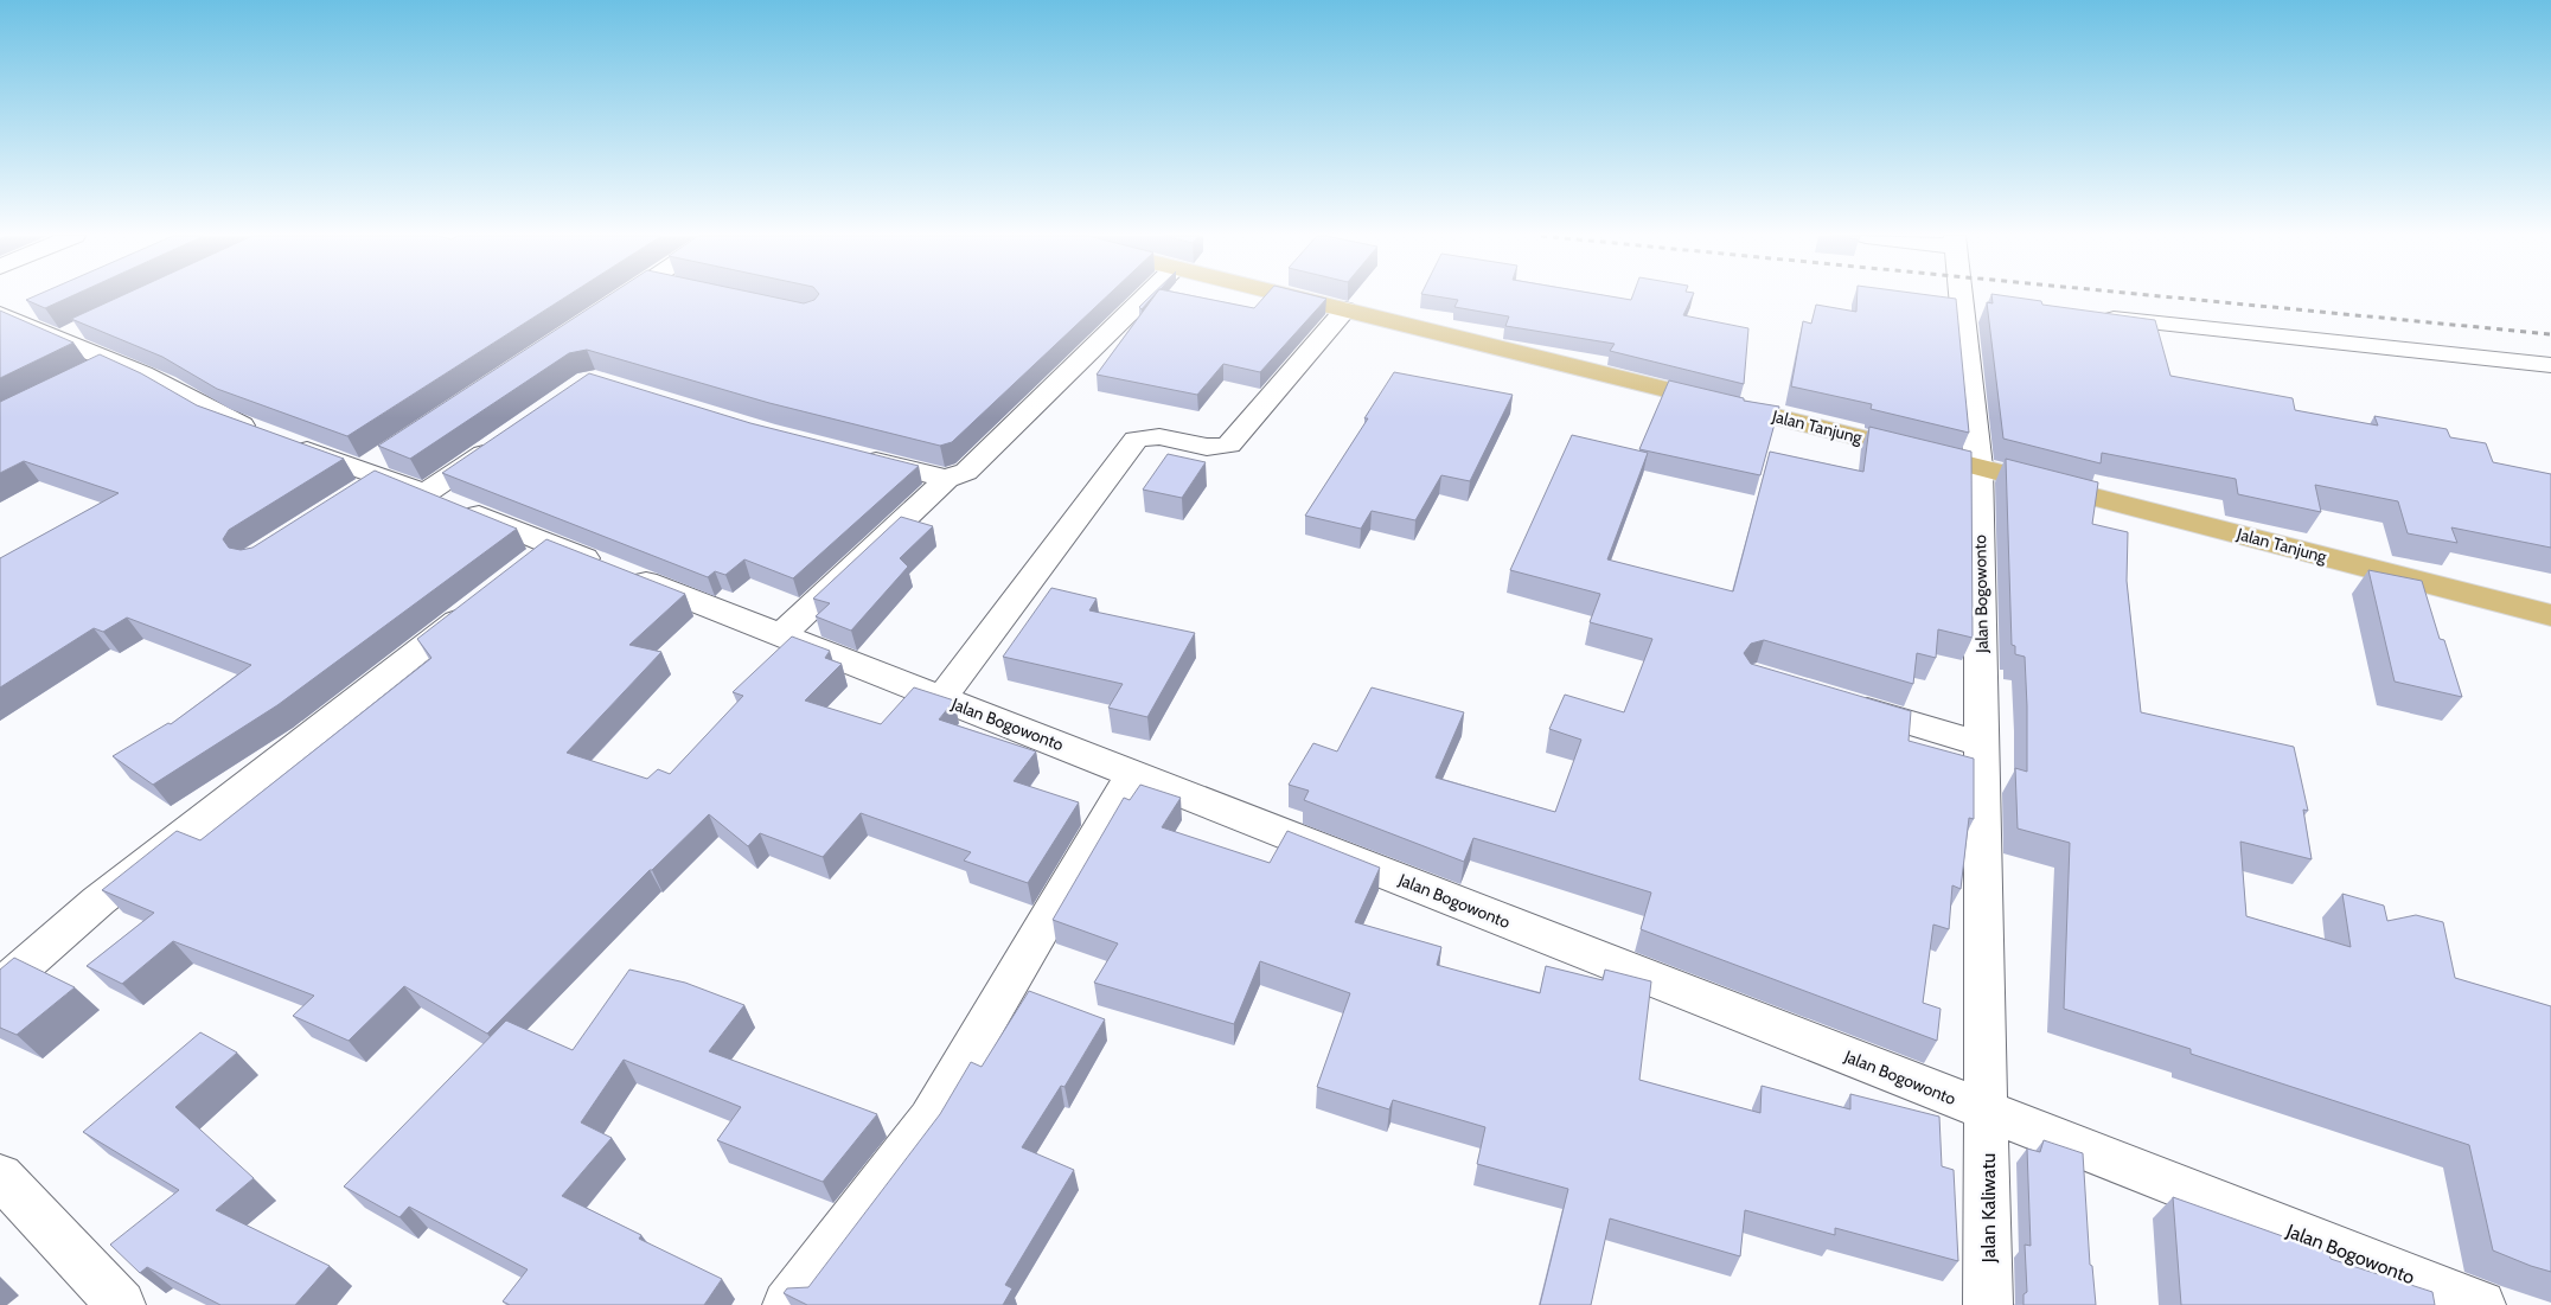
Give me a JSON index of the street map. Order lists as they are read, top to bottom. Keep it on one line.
{"streets":{"main road":["Jalan Tanjung"],"street":["Jalan Bogowonto","Jalan Kaliwatu"]},"crossings":[["Jalan Tanjung","Jalan Bogowonto"],["Jalan Bogowonto","Jalan Kaliwatu"]]}
